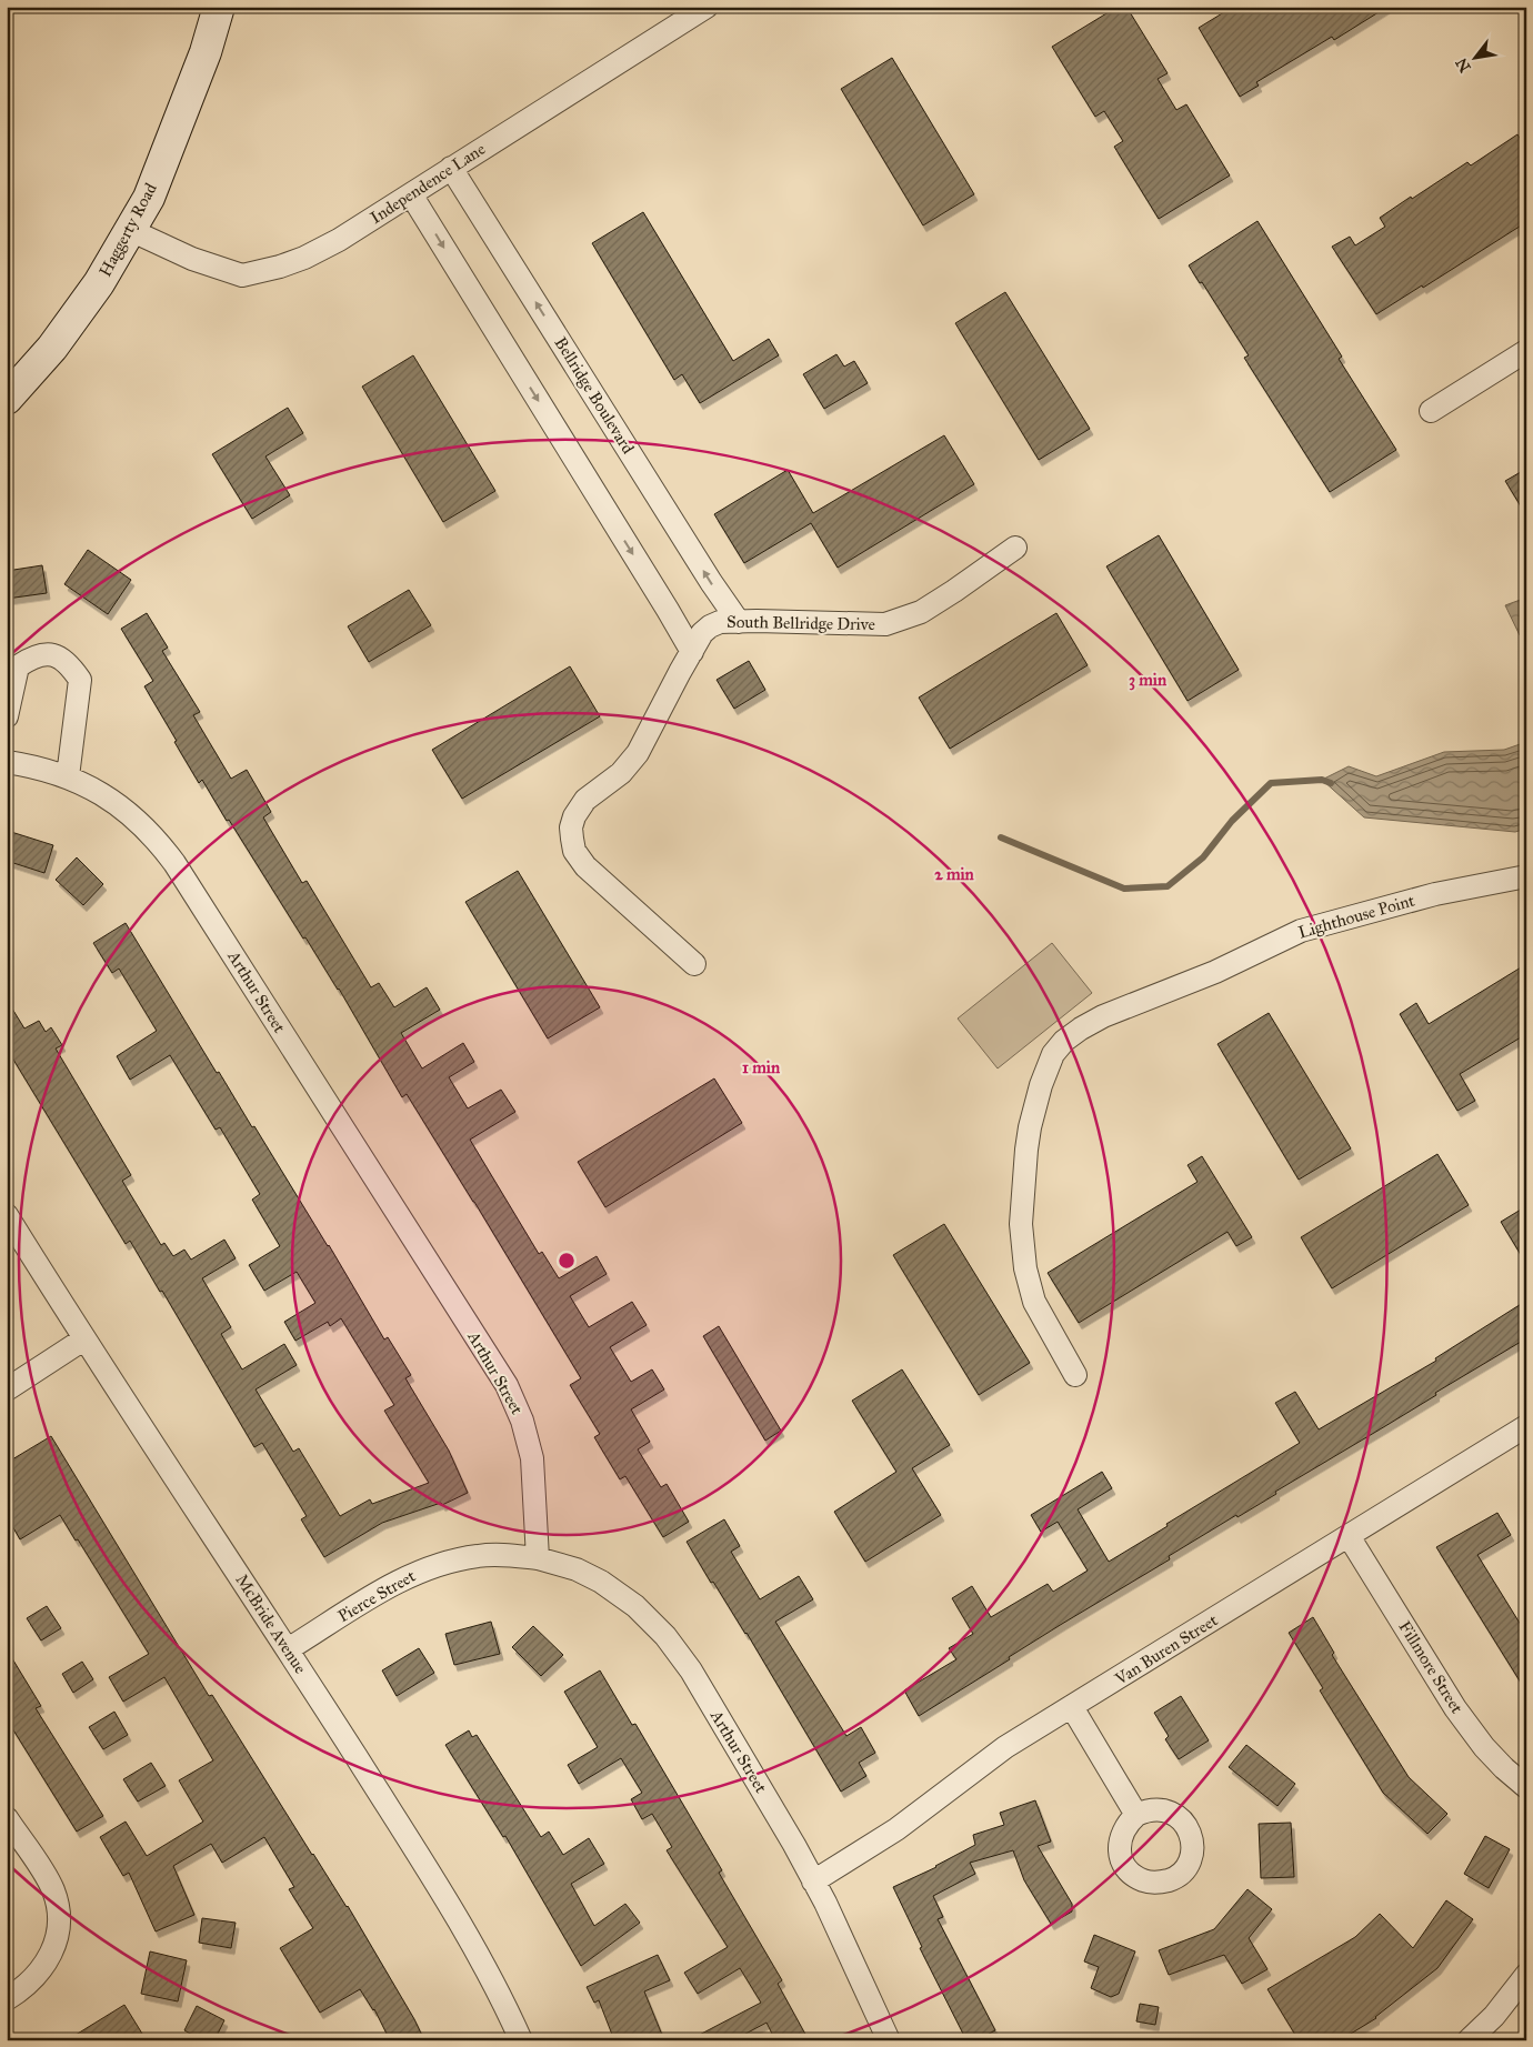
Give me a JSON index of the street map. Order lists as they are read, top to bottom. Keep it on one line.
{"streets":{"main road":["Haggerty Road"],"street":["Independence Lane","Bellridge Boulevard","South Bellridge Drive","Lighthouse Point","Arthur Street","Pierce Street","McBride Avenue","Van Buren Street","Fillmore Street"]},"crossings":[["Independence Lane","Haggerty Road"],["Independence Lane","Bellridge Boulevard"],["Bellridge Boulevard","South Bellridge Drive"],["Arthur Street","Pierce Street"],["Arthur Street","Van Buren Street"],["Pierce Street","McBride Avenue"],["Van Buren Street","Fillmore Street"]],"north":"bottom left","rings":["3 min","2 min","1 min"]}
